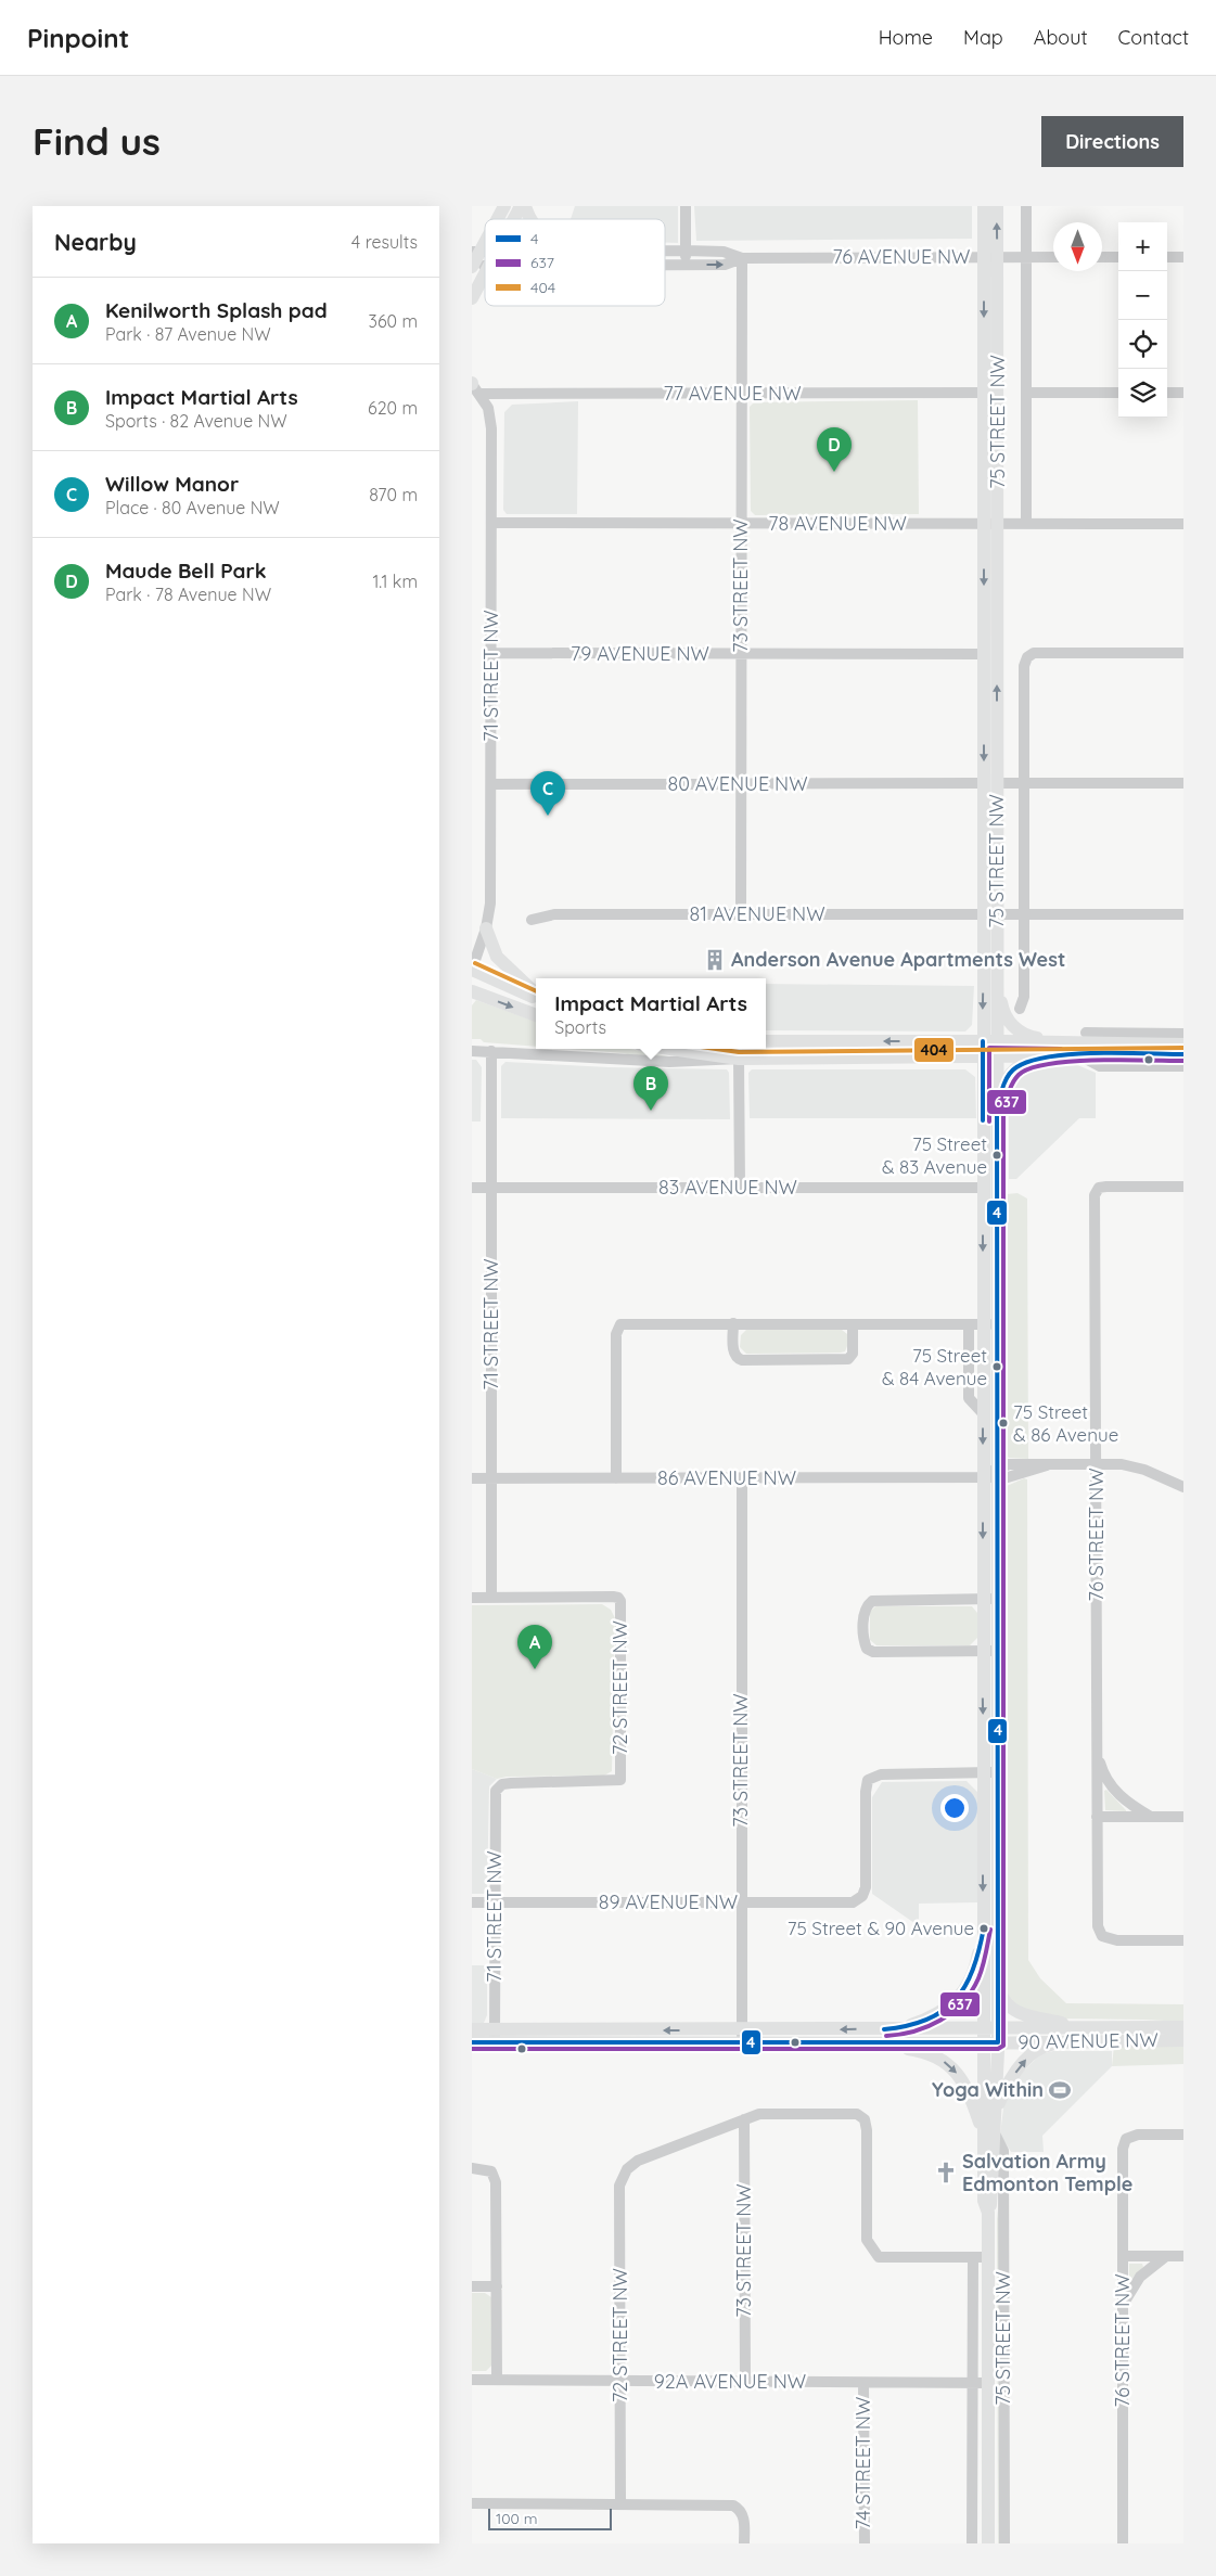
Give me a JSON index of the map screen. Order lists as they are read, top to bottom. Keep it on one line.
{"streets":{"main road":["75 STREET NW","90 AVENUE NW"],"street":["76 AVENUE NW","77 AVENUE NW","78 AVENUE NW","73 STREET NW","79 AVENUE NW","71 STREET NW","80 AVENUE NW","81 AVENUE NW","83 AVENUE NW","86 AVENUE NW","76 STREET NW","72 STREET NW","89 AVENUE NW","92A AVENUE NW","74 STREET NW"]},"crossings":[["76 AVENUE NW","75 STREET NW"],["76 AVENUE NW","73 STREET NW"],["77 AVENUE NW","75 STREET NW"],["77 AVENUE NW","73 STREET NW"],["77 AVENUE NW","71 STREET NW"],["75 STREET NW","78 AVENUE NW"],["75 STREET NW","79 AVENUE NW"],["75 STREET NW","80 AVENUE NW"],["75 STREET NW","81 AVENUE NW"],["75 STREET NW","83 AVENUE NW"],["75 STREET NW","86 AVENUE NW"],["75 STREET NW","89 AVENUE NW"],["75 STREET NW","90 AVENUE NW"],["75 STREET NW","92A AVENUE NW"],["78 AVENUE NW","73 STREET NW"],["78 AVENUE NW","71 STREET NW"],["73 STREET NW","79 AVENUE NW"],["73 STREET NW","80 AVENUE NW"],["73 STREET NW","81 AVENUE NW"],["73 STREET NW","86 AVENUE NW"],["73 STREET NW","72 STREET NW"],["73 STREET NW","89 AVENUE NW"],["73 STREET NW","90 AVENUE NW"],["73 STREET NW","92A AVENUE NW"],["79 AVENUE NW","71 STREET NW"],["71 STREET NW","80 AVENUE NW"],["71 STREET NW","83 AVENUE NW"],["71 STREET NW","86 AVENUE NW"],["71 STREET NW","72 STREET NW"],["71 STREET NW","89 AVENUE NW"],["71 STREET NW","90 AVENUE NW"],["86 AVENUE NW","76 STREET NW"],["72 STREET NW","92A AVENUE NW"],["92A AVENUE NW","74 STREET NW"]],"places":{"building":["Anderson Avenue Apartments West"],"other":["75 Street & 83 Avenue","75 Street & 84 Avenue","75 Street & 86 Avenue","75 Street & 90 Avenue"],"sports":["Yoga Within"],"church":["Salvation Army Edmonton Temple"]},"lines":["transit line 404","transit line 4","transit line 637"],"legend":["4","637","404"],"scale_bar":"100 m","north":"bottom","page":{"header":"Pinpoint","nav":["Home","Map","About","Contact"],"buttons":"Directions","title":"Find us","heading":["Nearby","4 results"],"map_buttons":["+","−"],"list":[{"mark":"A","name":"Kenilworth Splash pad","note":"Park · 87 Avenue NW","value":"360 m"},{"mark":"B","name":"Impact Martial Arts","note":"Sports · 82 Avenue NW","value":"620 m"},{"mark":"C","name":"Willow Manor","note":"Place · 80 Avenue NW","value":"870 m"},{"mark":"D","name":"Maude Bell Park","note":"Park · 78 Avenue NW","value":"1.1 km"}],"pins":["D","C","B","A"],"popup":["Impact Martial Arts","Sports"],"scale":"100 m"}}
